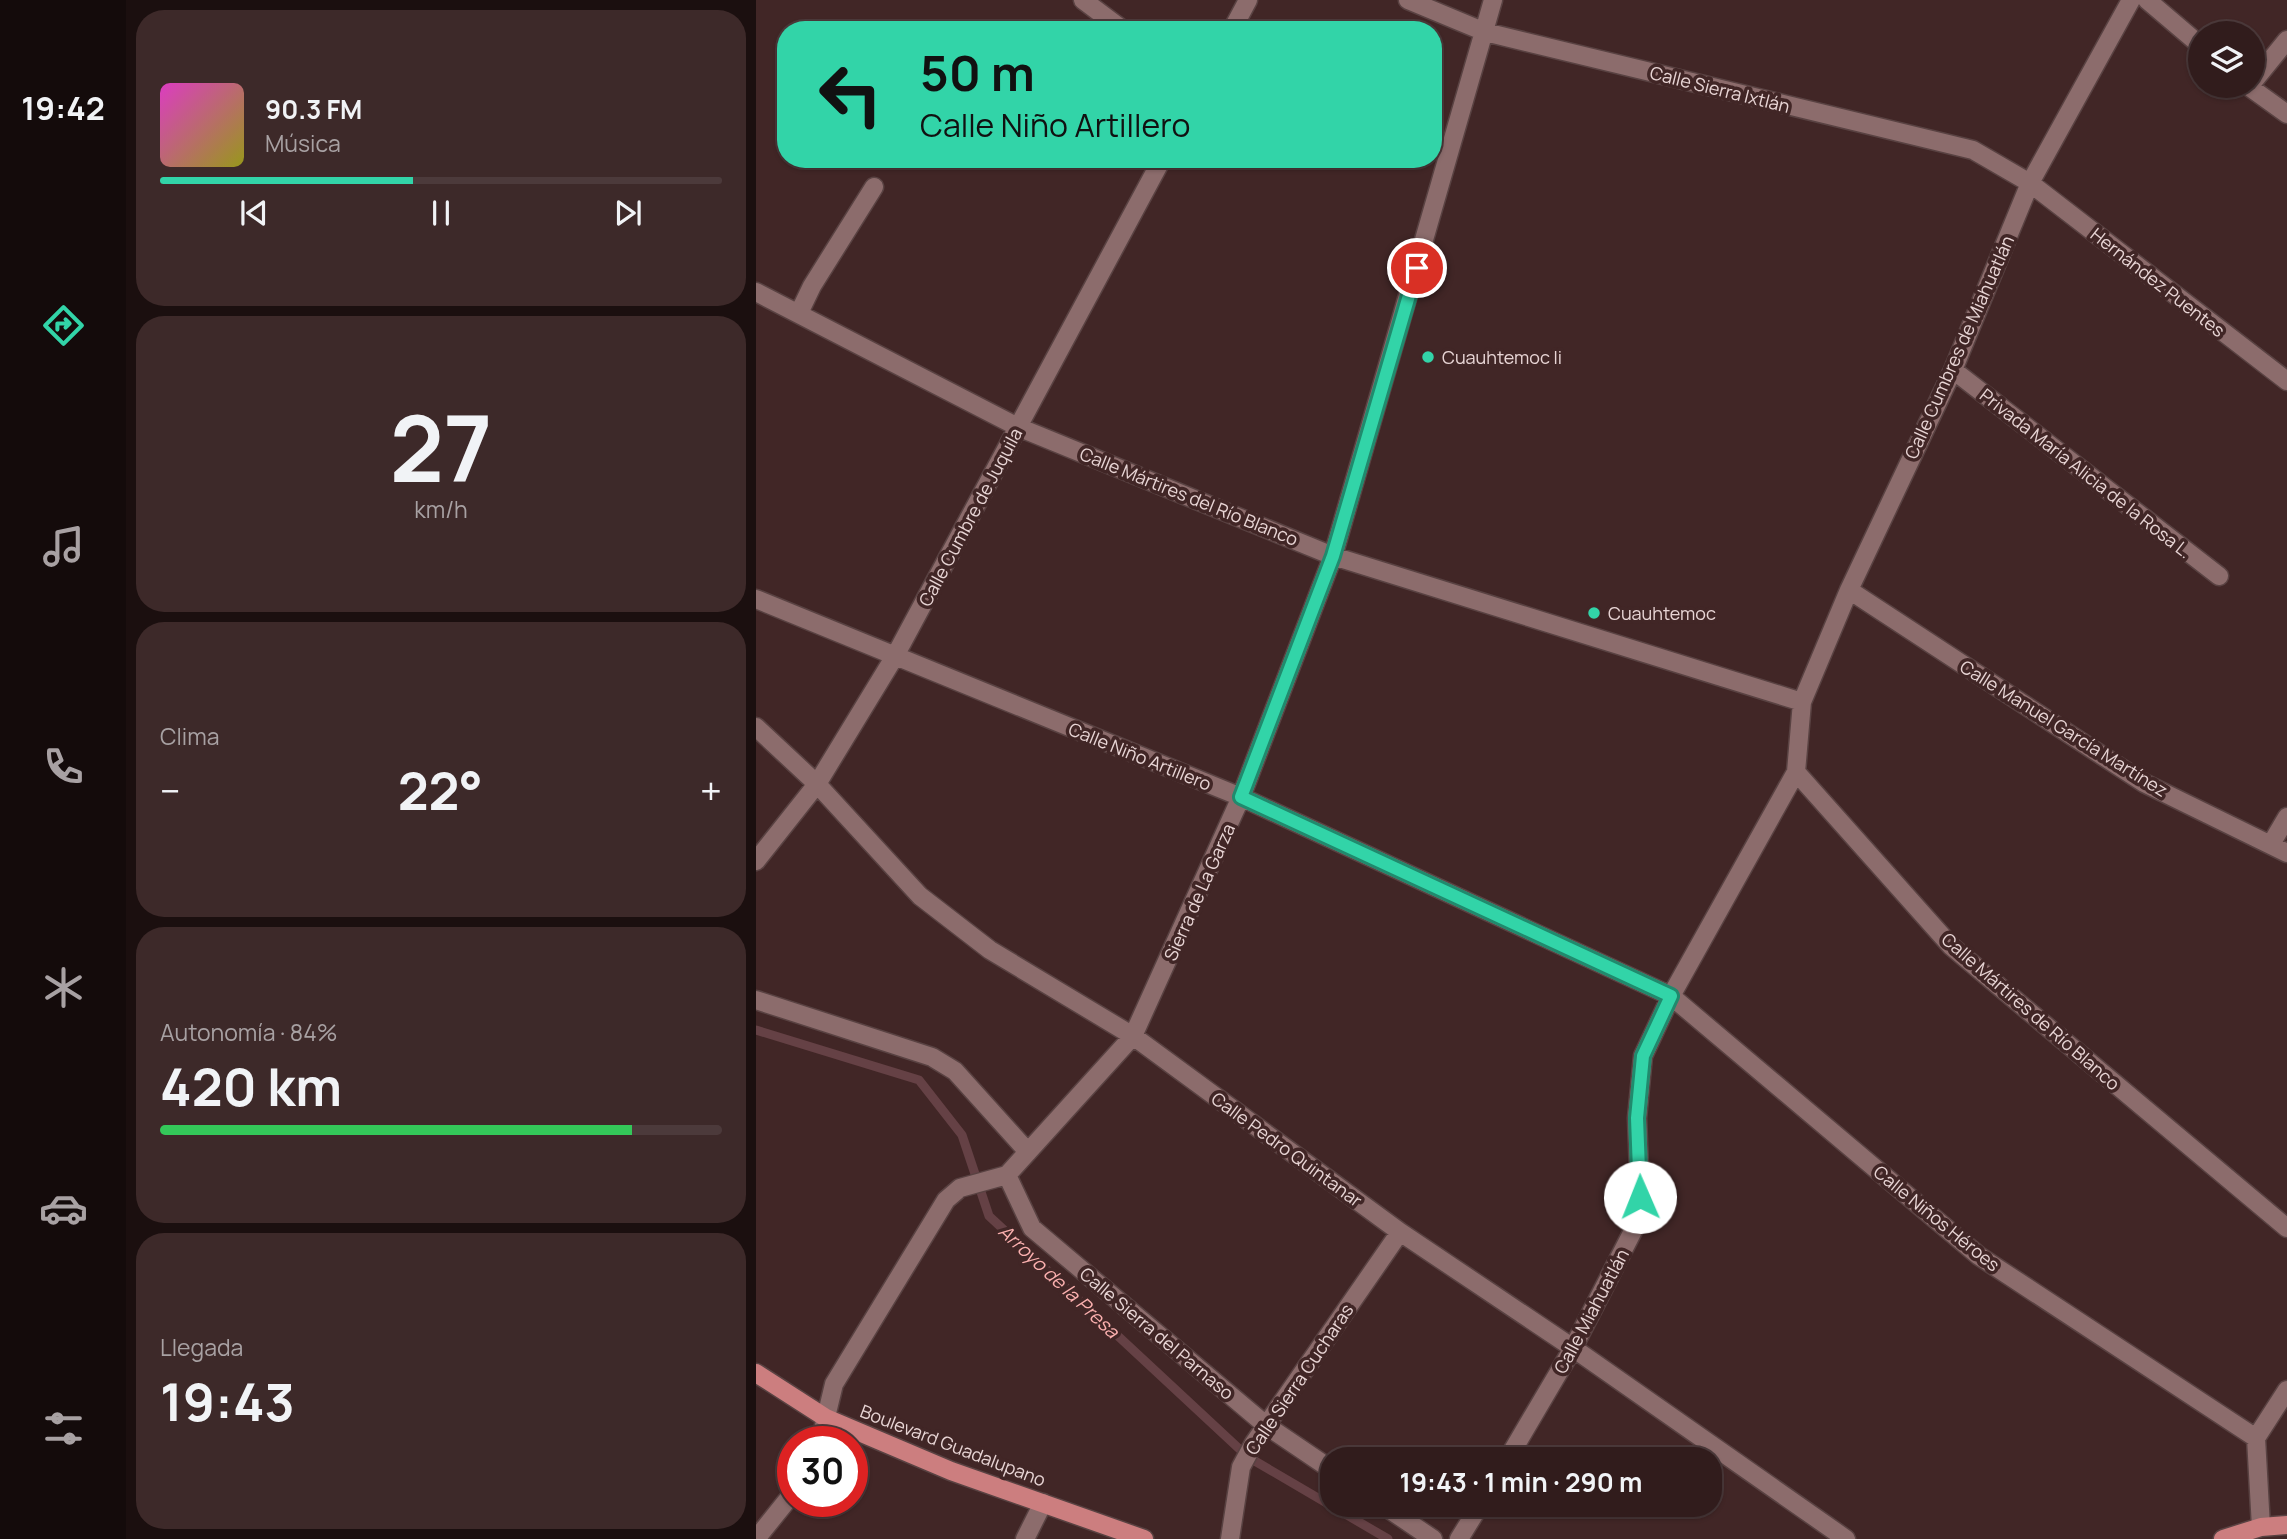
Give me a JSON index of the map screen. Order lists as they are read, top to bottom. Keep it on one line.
{"streets":{"main road":["Boulevard Guadalupano"],"street":["Calle Sierra Ixtlán","Hernández Puentes","Calle Cumbres de Miahuatlán","Privada María Alicia de la Rosa L.","Calle Mártires del Río Blanco","Calle Cumbre de Juquila","Calle Manuel García Martínez","Calle Niño Artillero","Sierra de La Garza","Calle Mártires de Río Blanco","Calle Pedro Quintanar","Calle Niños Héroes","Calle Miahuatlán","Calle Sierra del Parnaso","Calle Sierra Cucharas"]},"crossings":[["Calle Sierra Ixtlán","Hernández Puentes"],["Calle Sierra Ixtlán","Calle Cumbres de Miahuatlán"],["Calle Sierra Ixtlán","Sierra de La Garza"],["Hernández Puentes","Calle Cumbres de Miahuatlán"],["Calle Cumbres de Miahuatlán","Privada María Alicia de la Rosa L."],["Calle Cumbres de Miahuatlán","Calle Mártires del Río Blanco"],["Calle Cumbres de Miahuatlán","Calle Manuel García Martínez"],["Calle Cumbres de Miahuatlán","Calle Mártires de Río Blanco"],["Calle Cumbres de Miahuatlán","Calle Miahuatlán"],["Calle Mártires del Río Blanco","Calle Cumbre de Juquila"],["Calle Mártires del Río Blanco","Sierra de La Garza"],["Calle Cumbre de Juquila","Calle Niño Artillero"],["Calle Cumbre de Juquila","Calle Pedro Quintanar"],["Calle Niño Artillero","Sierra de La Garza"],["Calle Niño Artillero","Calle Niños Héroes"],["Calle Niño Artillero","Calle Miahuatlán"],["Sierra de La Garza","Calle Pedro Quintanar"],["Sierra de La Garza","Calle Sierra del Parnaso"],["Sierra de La Garza","Boulevard Guadalupano"],["Calle Mártires de Río Blanco","Calle Miahuatlán"],["Calle Pedro Quintanar","Calle Miahuatlán"],["Calle Pedro Quintanar","Calle Sierra Cucharas"],["Calle Niños Héroes","Calle Miahuatlán"],["Calle Sierra del Parnaso","Calle Sierra Cucharas"]],"water":["Arroyo de la Presa"],"places":["Cuauhtemoc Ii","Cuauhtemoc"],"page":{"tabs":"19:42","turn":["50 m","Calle Niño Artillero"],"song":["90.3 FM","Música"],"tile":[["27","km/h"],"Clima",["Autonomía · 84%","420 km"],["Llegada","19:43"]],"heat":["−","22°","+"],"limit":"30","trip":"19:43 · 1 min · 290 m"}}
